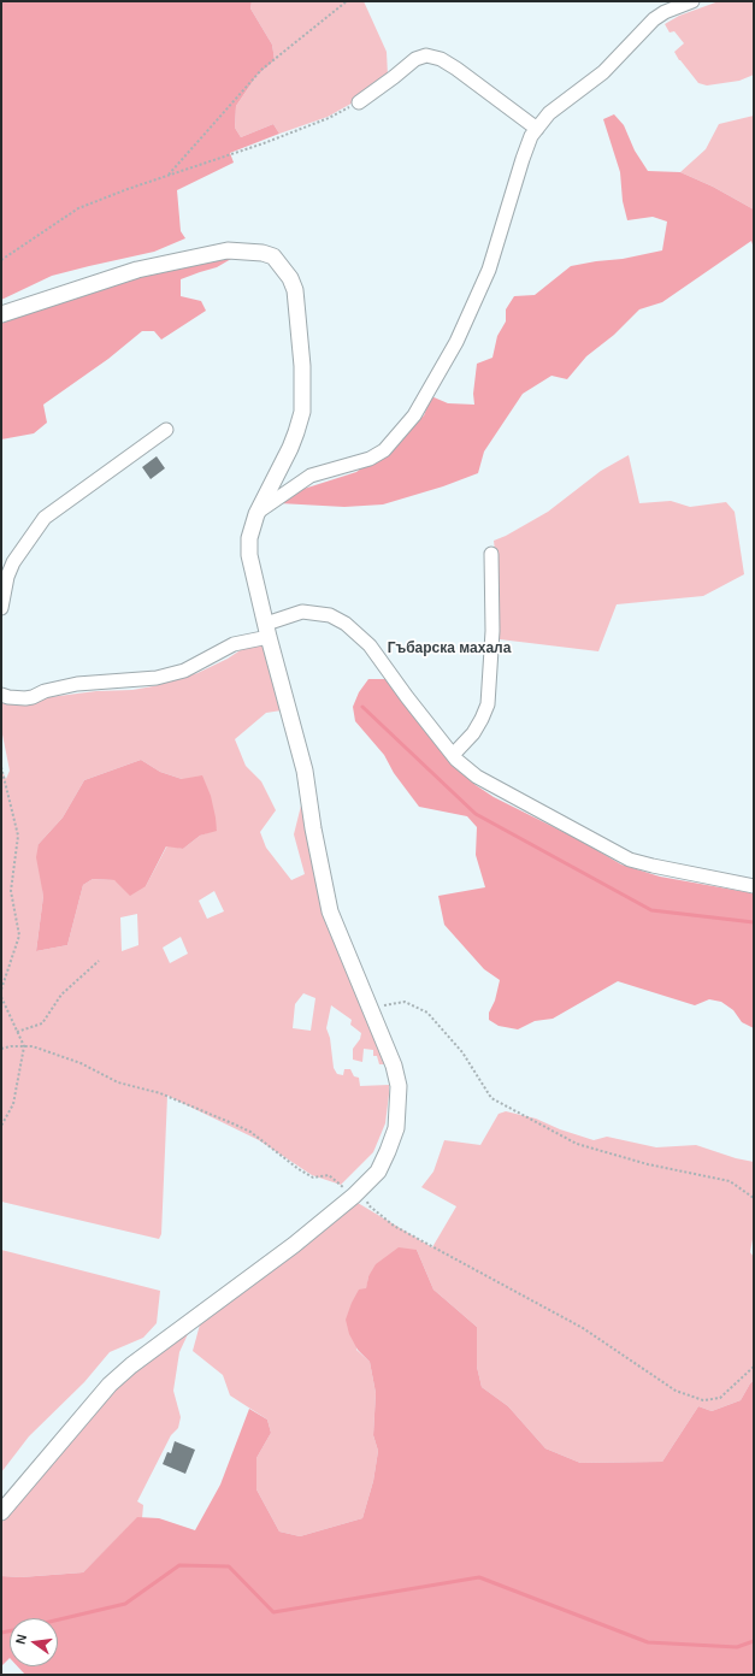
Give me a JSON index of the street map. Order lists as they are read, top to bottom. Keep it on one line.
{"districts":["Гъбарска махала"],"north":"left"}
